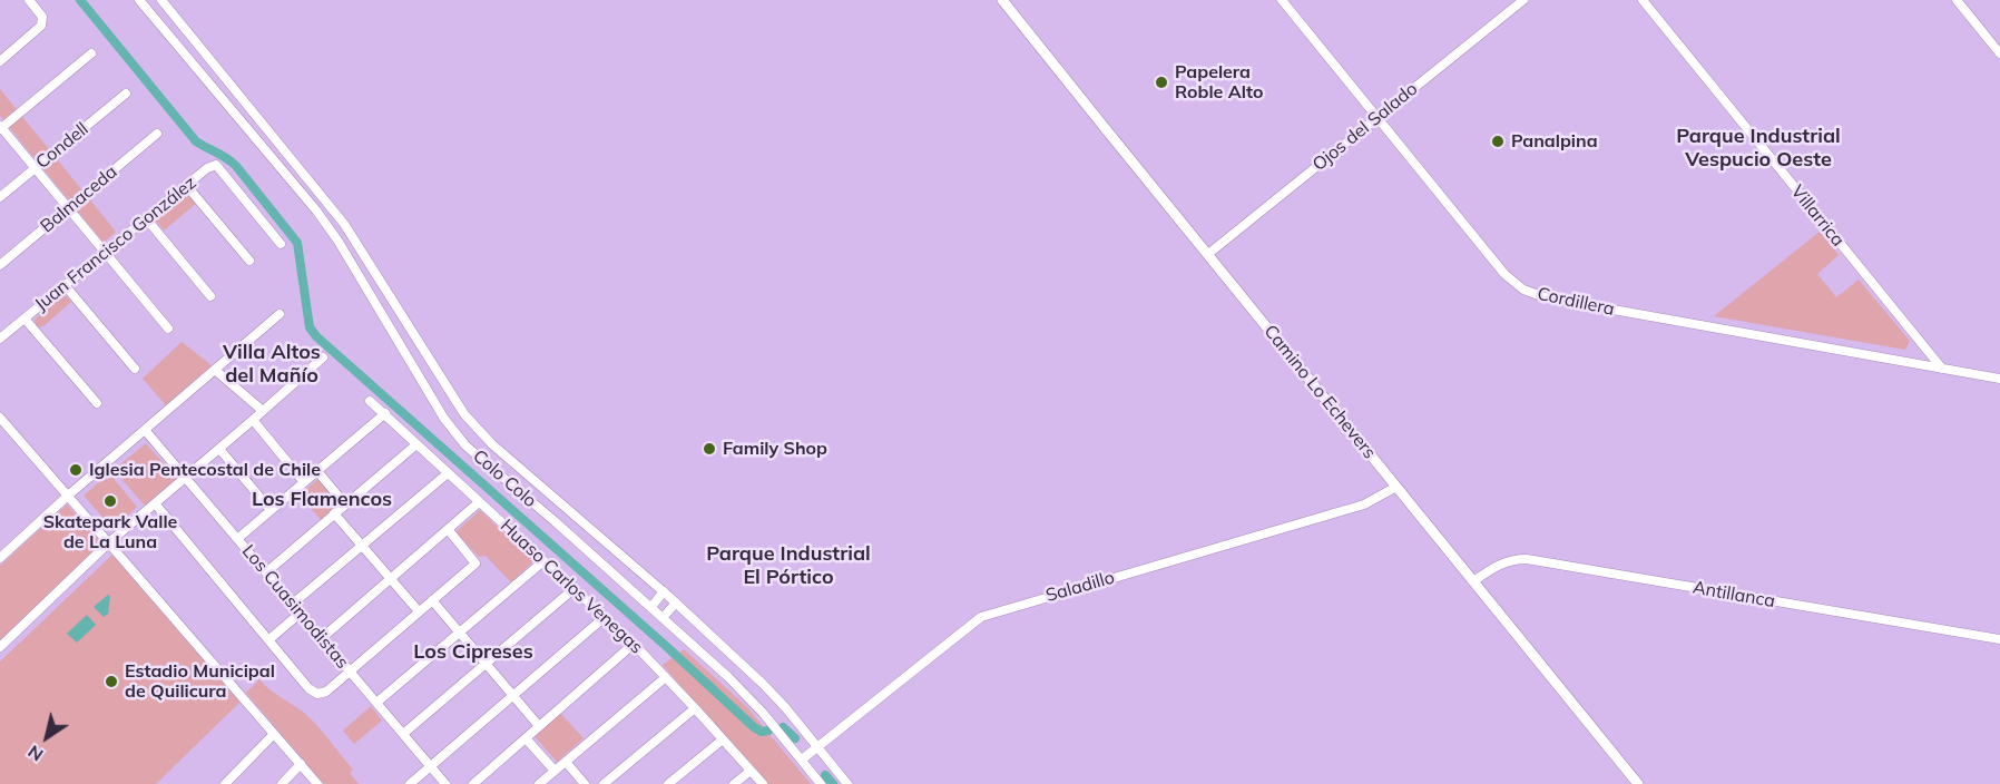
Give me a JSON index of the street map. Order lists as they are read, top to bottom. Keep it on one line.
{"streets":{"main road":["Camino Lo Echevers"],"street":["Ojos del Salado","Condell","Balmaceda","Villarrica","Juan Francisco González","Cordillera","Colo Colo","Huaso Carlos Venegas","Saladillo","Antillanca","Los Cuasimodistas"]},"crossings":[["Ojos del Salado","Cordillera"],["Ojos del Salado","Camino Lo Echevers"],["Villarrica","Cordillera"],["Camino Lo Echevers","Saladillo"],["Camino Lo Echevers","Antillanca"],["Colo Colo","Saladillo"]],"districts":["Parque Industrial Vespucio Oeste","Villa Altos del Mañío","Los Flamencos","Parque Industrial El Pórtico","Los Cipreses"],"places":["Papelera Roble Alto","Panalpina","Family Shop","Iglesia Pentecostal de Chile","Skatepark Valle de La Luna","Estadio Municipal de Quilicura"],"north":"bottom left"}
